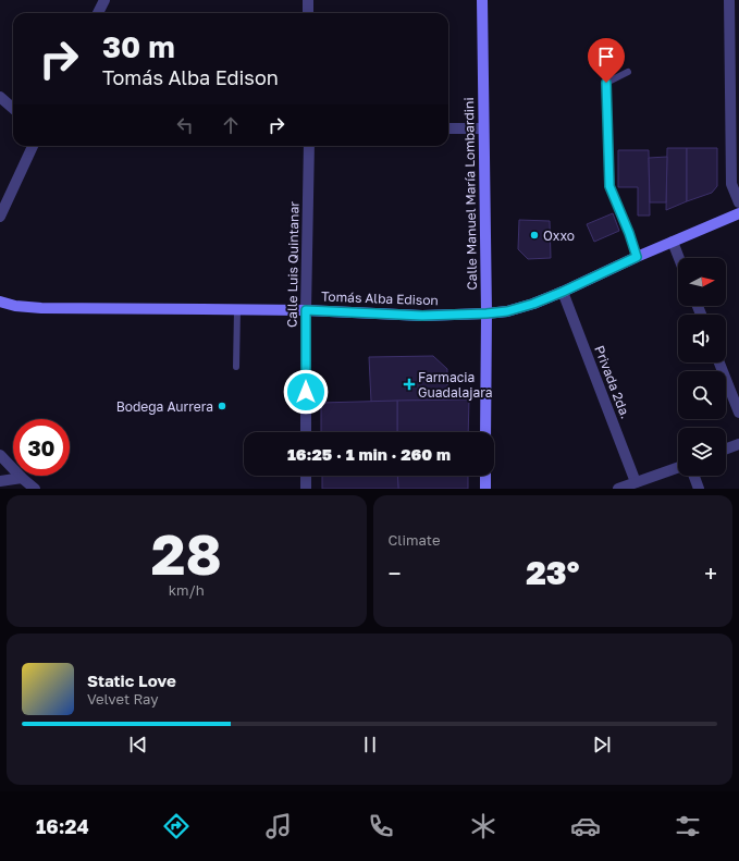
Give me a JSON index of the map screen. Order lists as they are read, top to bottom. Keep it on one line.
{"streets":{"street":["Calle Manuel María Lombardini","Calle Luis Quintanar","Tomás Alba Edison","Privada 2da."]},"crossings":[["Calle Manuel María Lombardini","Tomás Alba Edison"],["Calle Luis Quintanar","Tomás Alba Edison"],["Tomás Alba Edison","Privada 2da."]],"places":{"other":["Oxxo","Bodega Aurrera"],"health":["Farmacia Guadalajara"]},"north":"right","page":{"turn":["30 m","Tomás Alba Edison"],"limit":"30","trip":"16:25 · 1 min · 260 m","tile":[["28","km/h"],"Climate"],"heat":["−","23°","+"],"song":["Static Love","Velvet Ray"],"tabs":"16:24"}}
